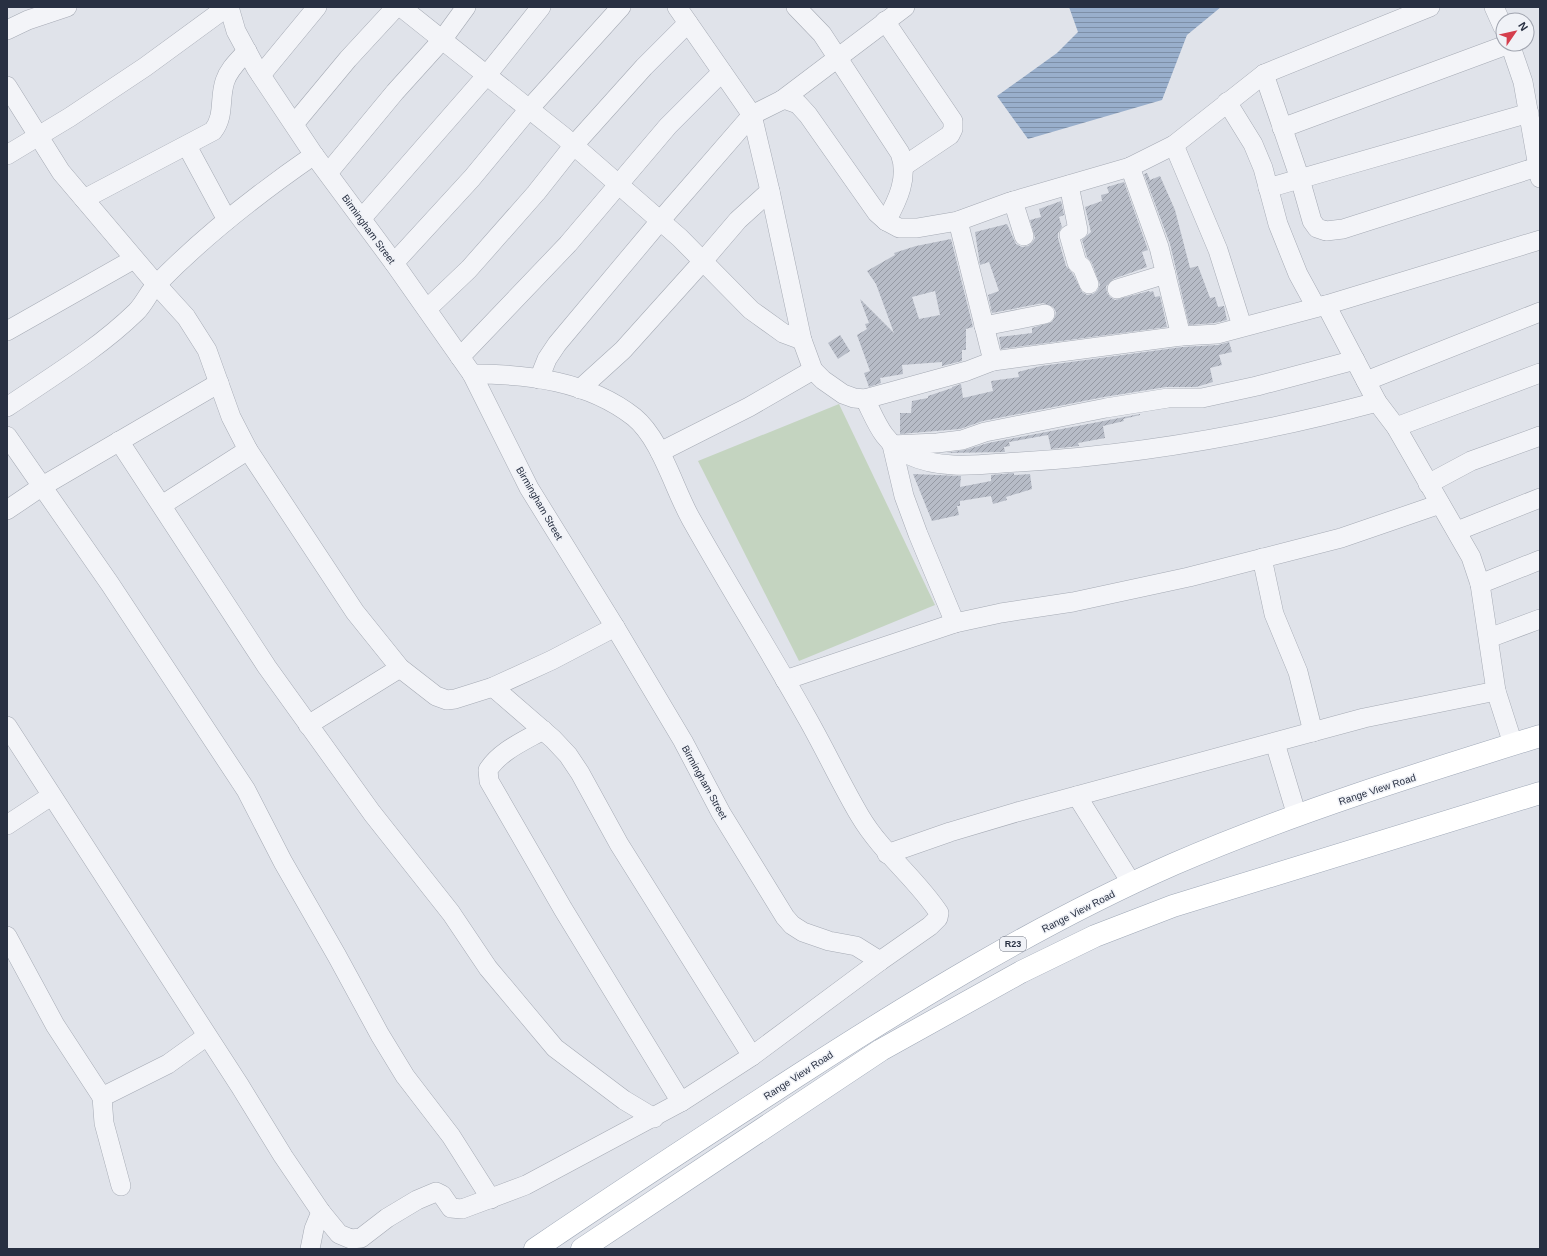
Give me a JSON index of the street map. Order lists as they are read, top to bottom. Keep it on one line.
{"streets":{"main road":["Range View Road","R23"],"street":["Birmingham Street"]},"north":"top right"}
